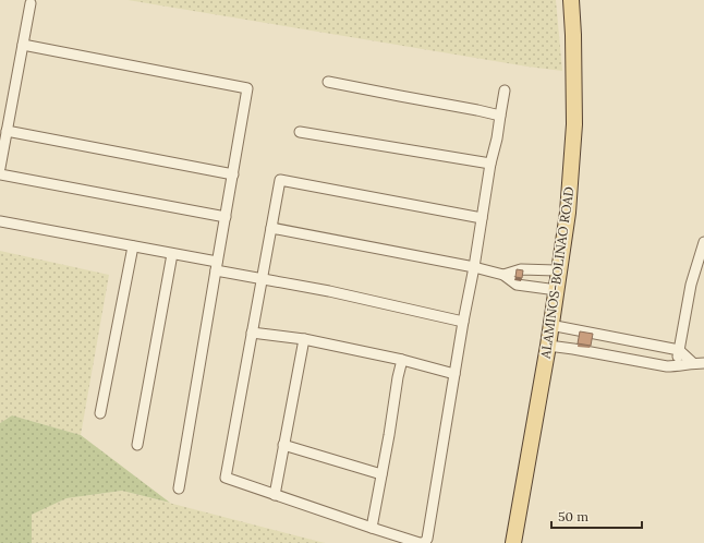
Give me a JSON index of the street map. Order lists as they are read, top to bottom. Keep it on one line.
{"streets":{"main road":["ALAMINOS-BOLINAO ROAD"]},"scale_bar":"50 m"}
